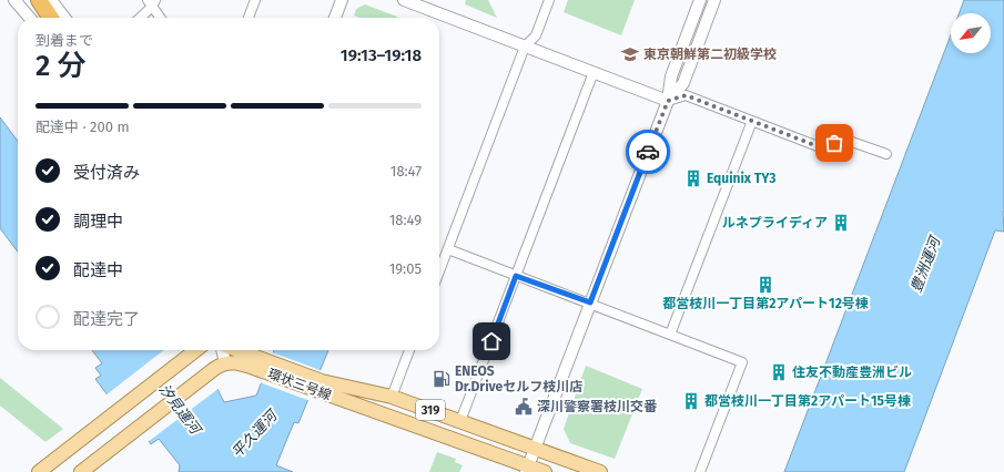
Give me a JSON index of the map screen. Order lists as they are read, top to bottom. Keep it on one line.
{"streets":{"main road":["環状三号線","319"]},"water":["豊洲運河","汐見運河","平久運河"],"places":{"school or university":["東京朝鮮第二初級学校"],"building":["Equinix TY3","ルネプライディア","都営枝川一丁目第2アパート12号棟","住友不動産豊洲ビル","都営枝川一丁目第2アパート15号棟"],"fuel station":["ENEOS Dr.Driveセルフ枝川店"],"public building":["深川警察署枝川交番"]},"north":"bottom left","page":{"heading":["2 分","到着まで","19:13–19:18"],"bar":"配達中 · 200 m","list":[["受付済み","18:47"],["調理中","18:49"],["配達中","19:05"],"配達完了"]}}
